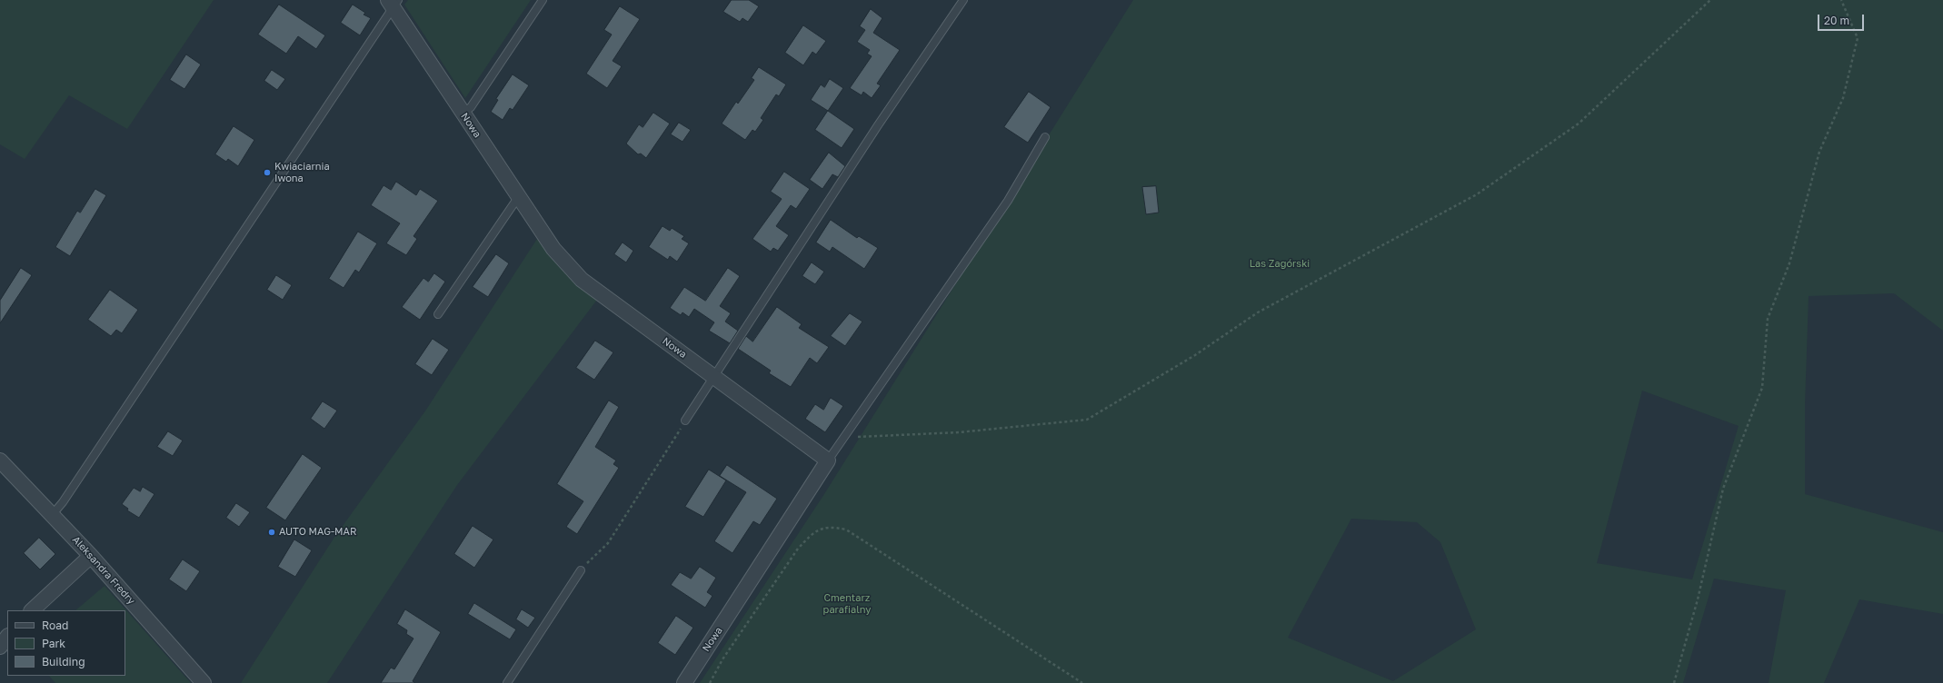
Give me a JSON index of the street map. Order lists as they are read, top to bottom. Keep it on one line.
{"streets":{"street":["Nowa","Aleksandra Fredry"]},"parks":["Las Zagórski","Cmentarz parafialny"],"places":["Kwiaciarnia Iwona","AUTO MAG-MAR"],"legend":["Road","Park","Building"],"scale_bar":"20 m"}
